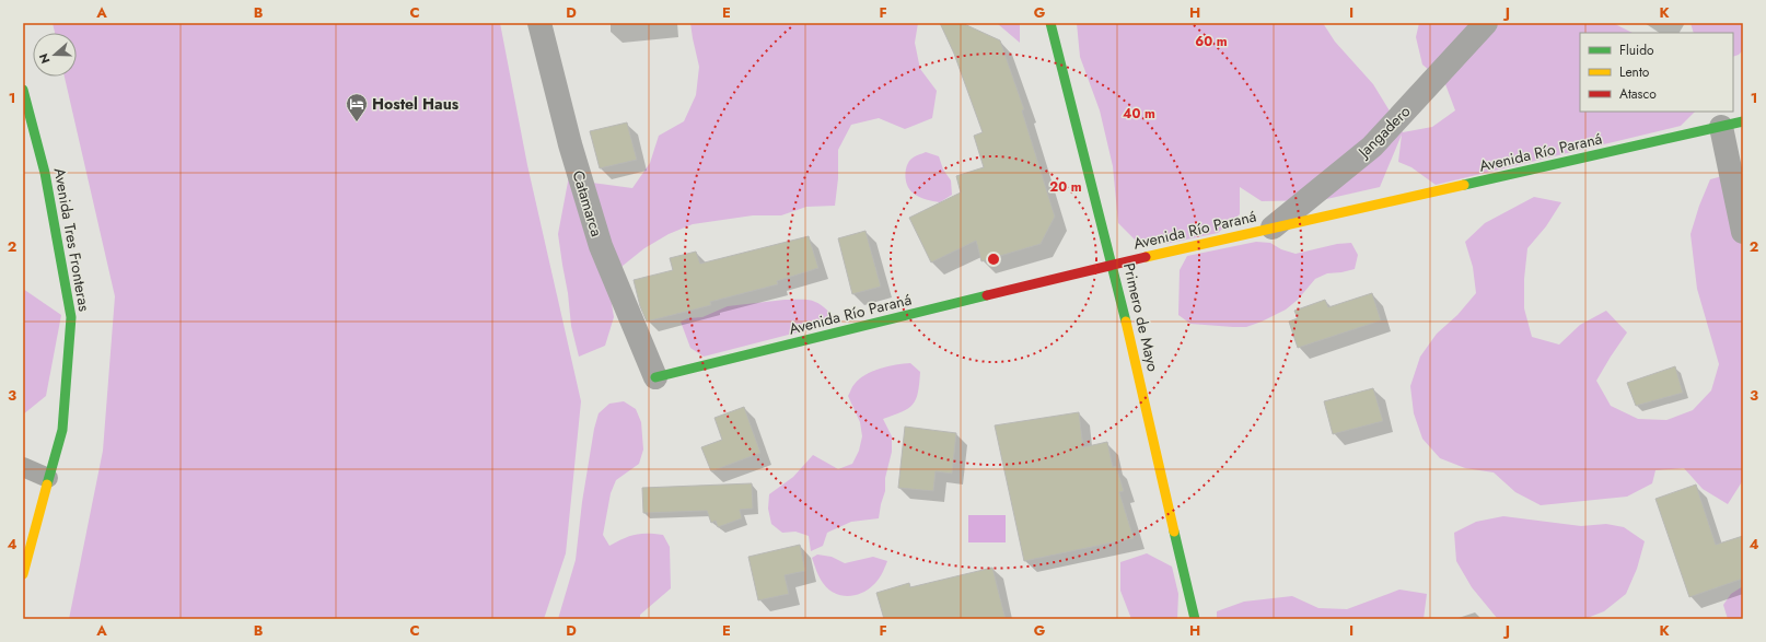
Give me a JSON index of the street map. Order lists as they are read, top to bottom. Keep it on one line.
{"streets":{"main road":["Avenida Río Paraná","Avenida Tres Fronteras","Primero de Mayo"],"street":["Jangadero","Catamarca"]},"crossings":[["Jangadero","Avenida Río Paraná"],["Avenida Río Paraná","Catamarca"],["Avenida Río Paraná","Primero de Mayo"]],"places":{"hotel":["Hostel Haus"]},"legend":["Fluido","Lento","Atasco"],"north":"left","grid":{"columns":["A","B","C","D","E","F","G","H","I","J","K"],"rows":["1","2","3","4"]},"rings":["60 m","40 m","20 m"]}
